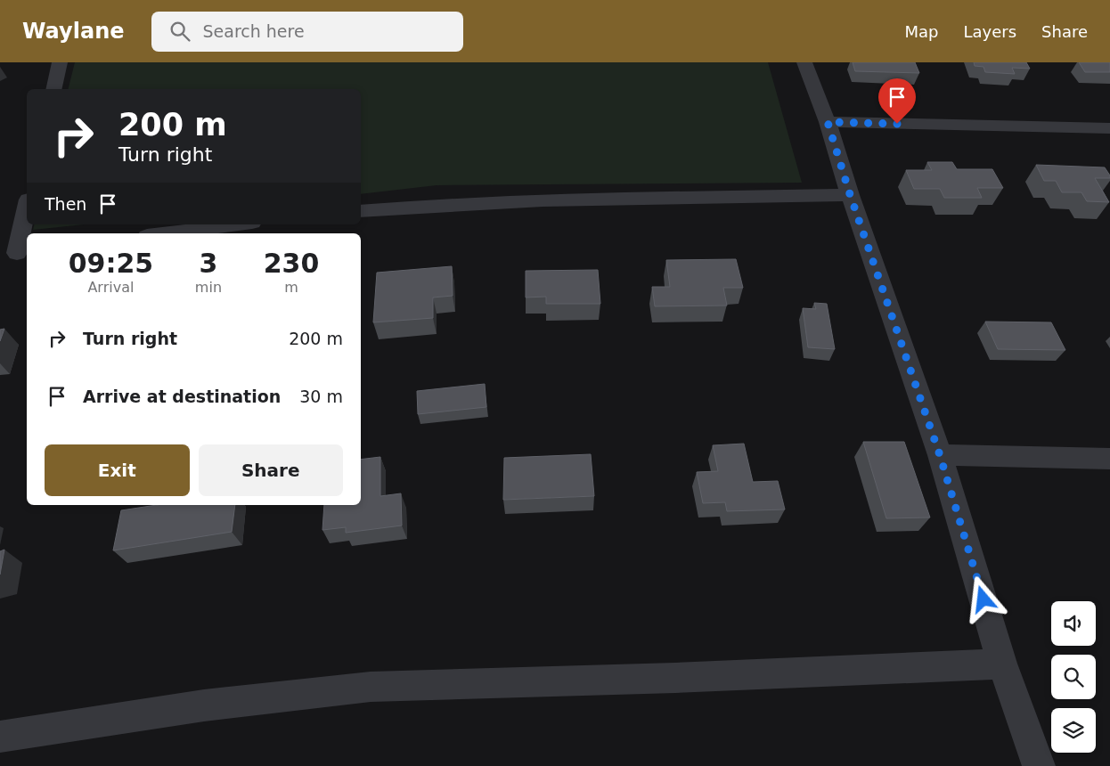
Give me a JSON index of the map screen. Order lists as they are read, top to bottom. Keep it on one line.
{"page":{"header":"Waylane","search":"Search here","nav":["Map","Layers","Share"],"turn":["200 m","Turn right"],"then":"Then","eta":["09:25","Arrival","3","min","230","m"],"list":[{"name":"Turn right","value":"200 m"},{"name":"Arrive at destination","value":"30 m"}],"buttons":["Exit","Share"]}}
